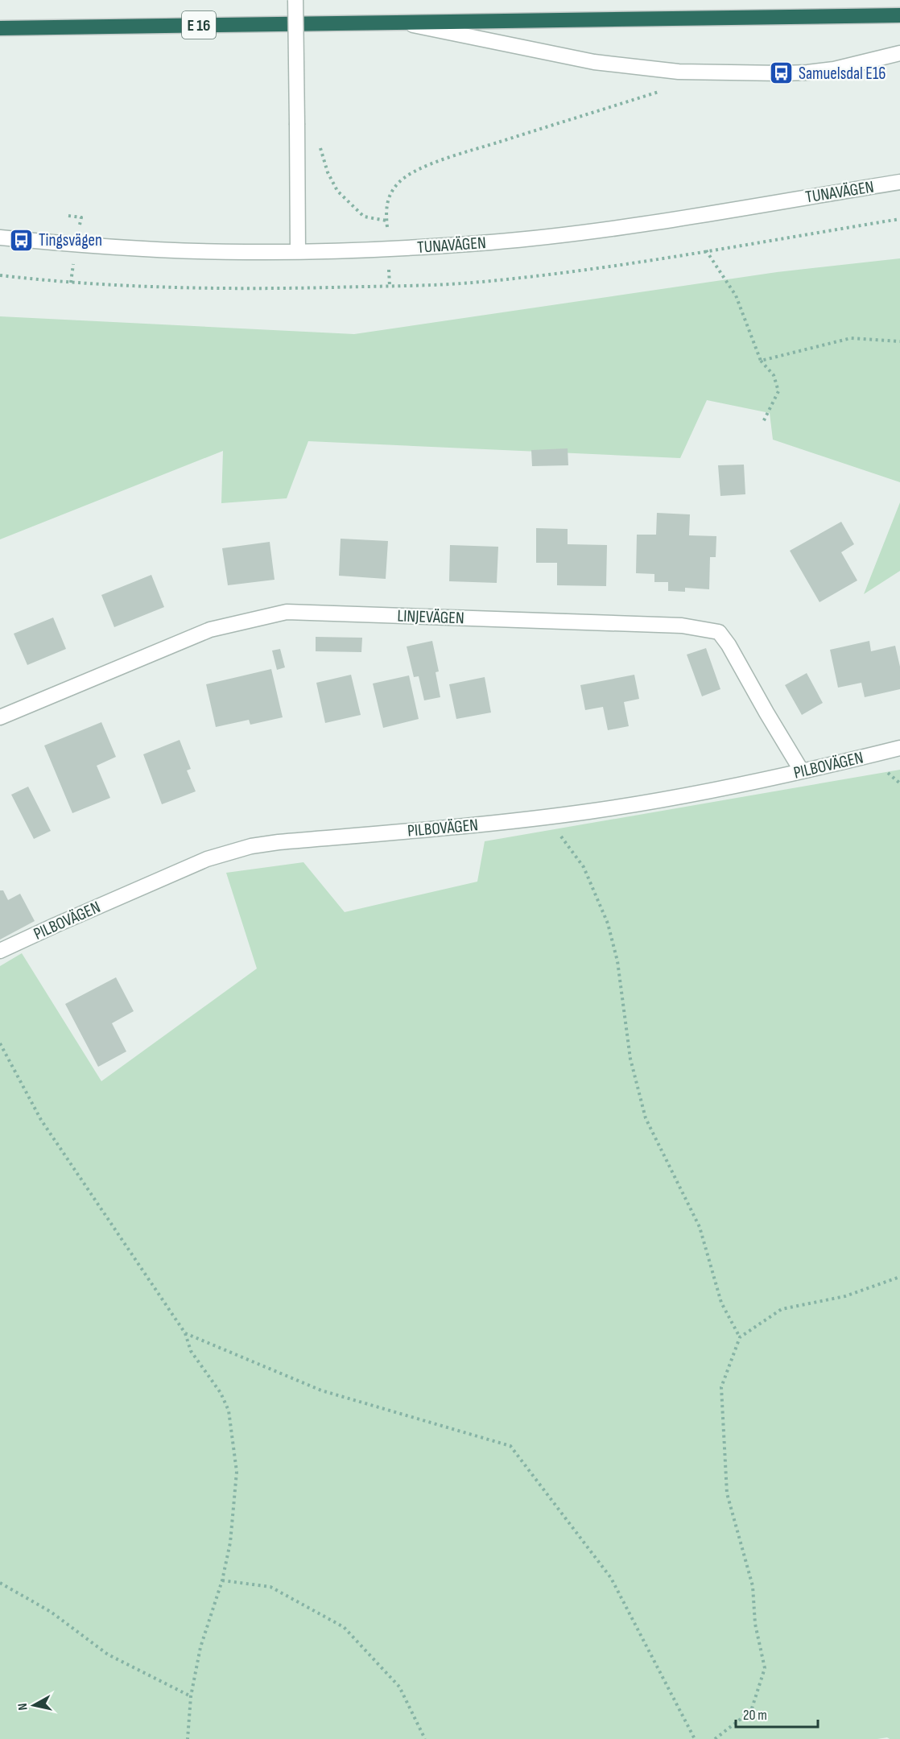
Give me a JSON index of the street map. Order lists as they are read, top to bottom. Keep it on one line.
{"streets":{"highway":["E 16"],"street":["TUNAVÄGEN","LINJEVÄGEN","PILBOVÄGEN"]},"crossings":[["LINJEVÄGEN","PILBOVÄGEN"]],"places":{"bus stop":["Samuelsdal E16","Tingsvägen"]},"scale_bar":"20 m","north":"left"}
